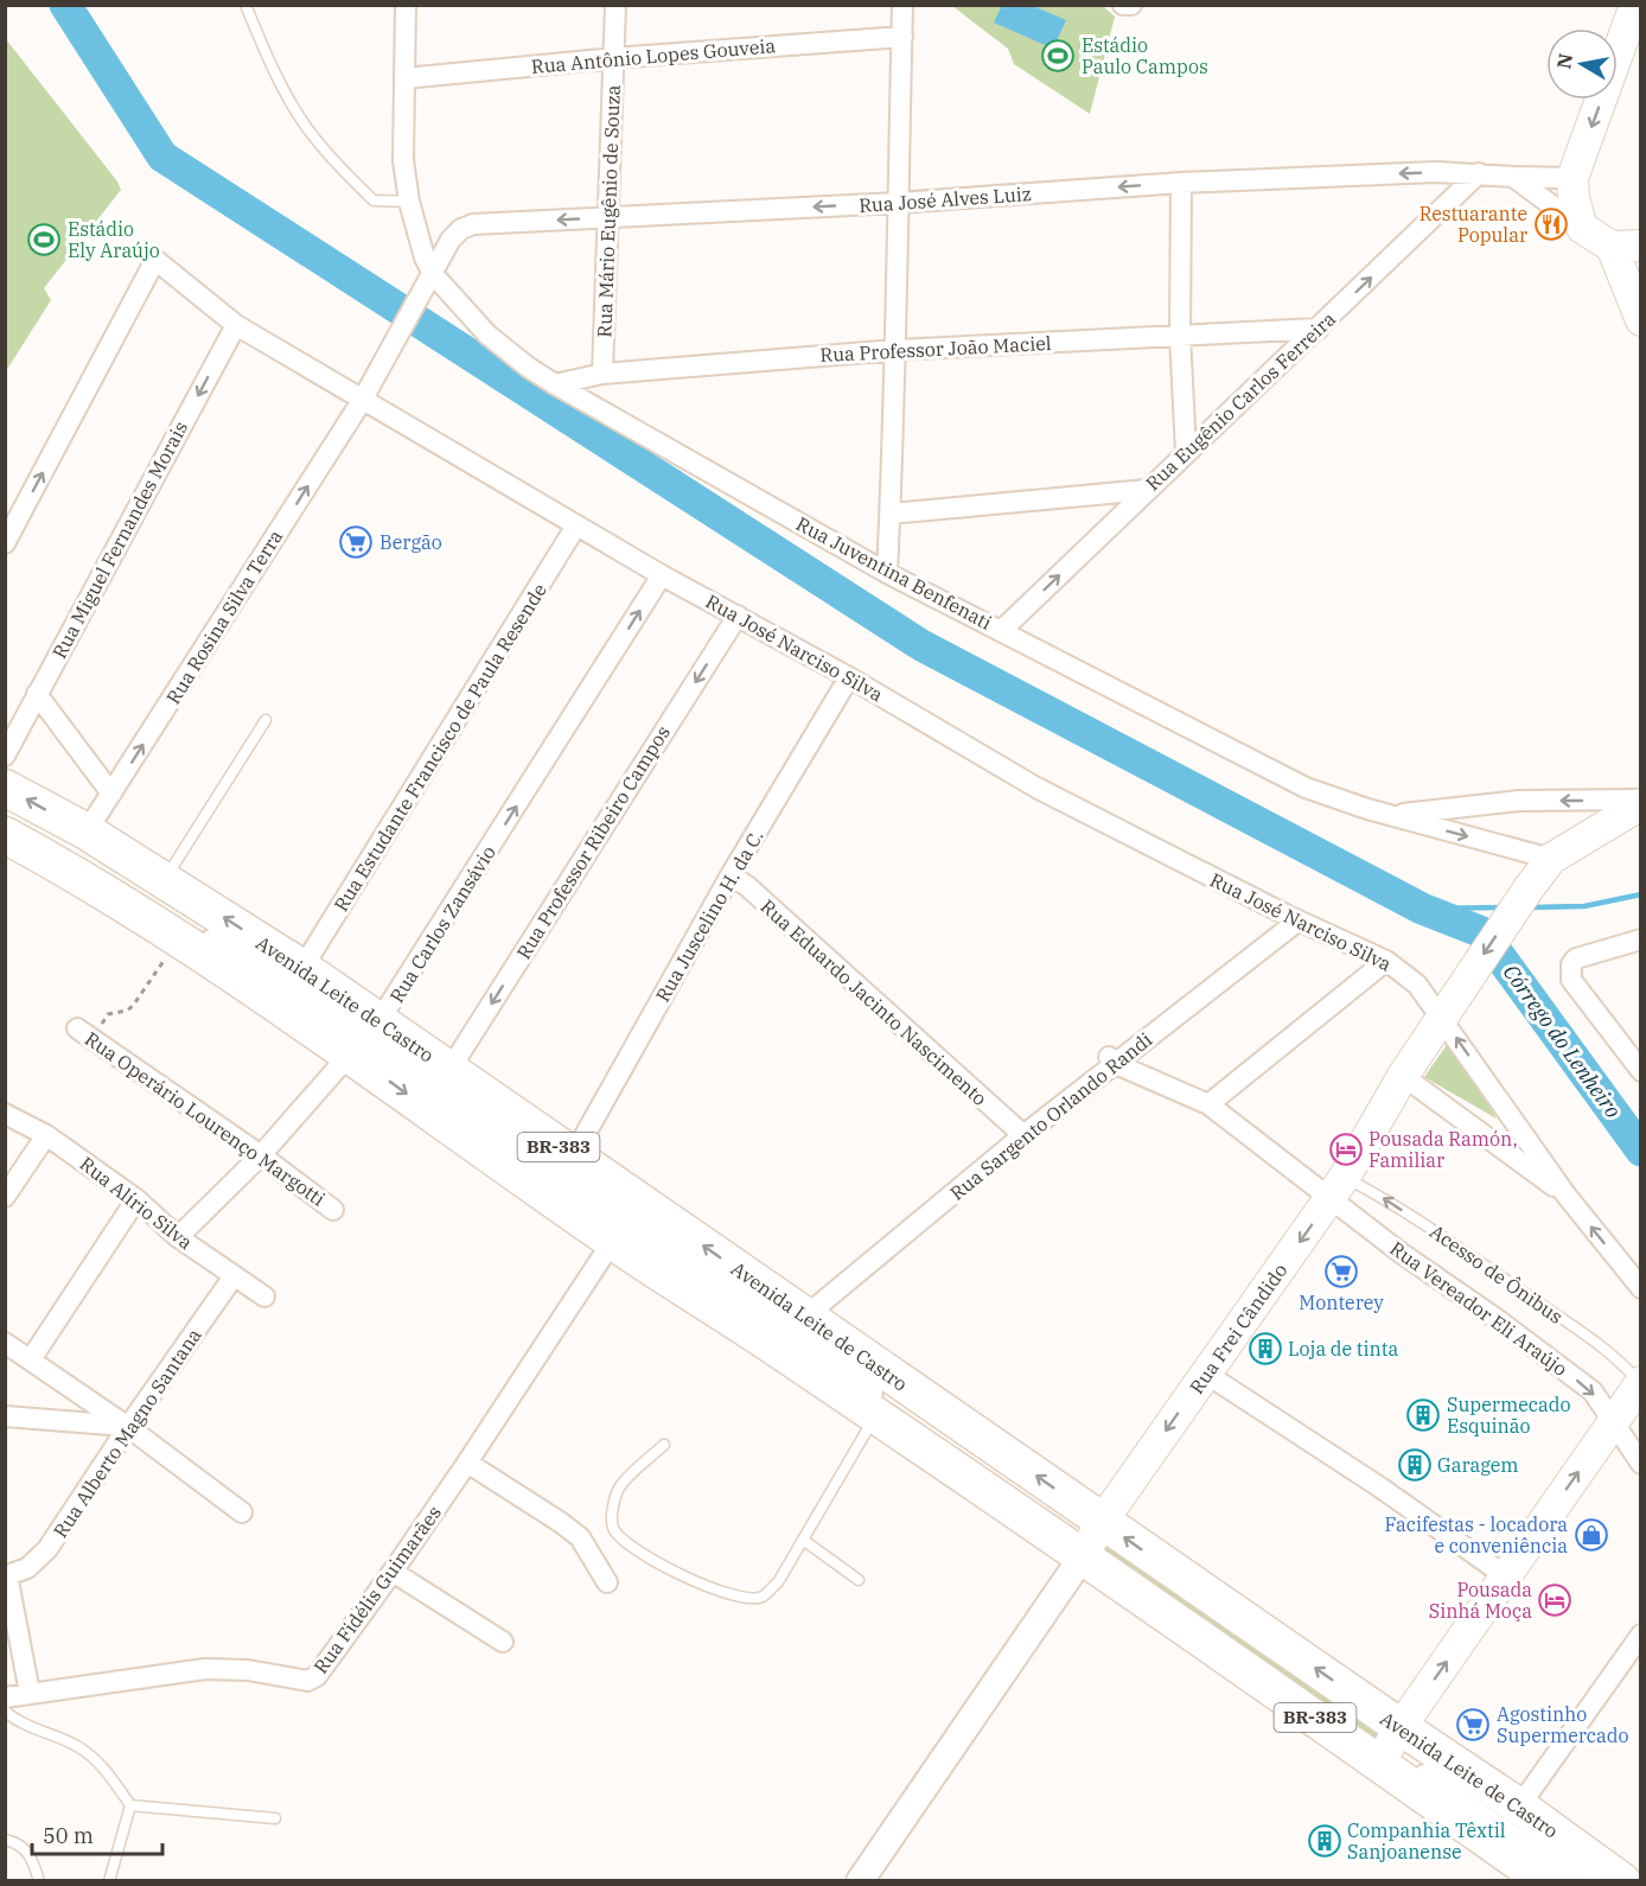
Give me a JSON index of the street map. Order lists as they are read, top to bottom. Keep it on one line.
{"streets":{"highway":["Avenida Leite de Castro","BR-383"],"main road":["Rua Frei Cândido"],"street":["Rua Antônio Lopes Gouveia","Rua José Alves Luiz","Rua Mário Eugênio de Souza","Rua Professor João Maciel","Rua Eugênio Carlos Ferreira","Rua Miguel Fernandes Morais","Rua Juventina Benfenati","Rua Rosina Silva Terra","Rua José Narciso Silva","Rua Estudante Francisco de Paula Resende","Rua Professor Ribeiro Campos","Rua Juscelino H. da C.","Rua Carlos Zansávio","Rua Eduardo Jacinto Nascimento","Rua Sargento Orlando Randi","Rua Operário Lourenço Margotti","Rua Alírio Silva","Rua Vereador Eli Araújo","Rua Alberto Magno Santana","Rua Fidélis Guimarães"],"lane":["Acesso de Ônibus"]},"crossings":[["Rua Antônio Lopes Gouveia","Rua Mário Eugênio de Souza"],["Rua Antônio Lopes Gouveia","Rua Juventina Benfenati"],["Rua José Alves Luiz","Rua Mário Eugênio de Souza"],["Rua José Alves Luiz","Rua Eugênio Carlos Ferreira"],["Rua José Alves Luiz","Rua Juventina Benfenati"],["Rua José Alves Luiz","Rua Rosina Silva Terra"],["Rua Mário Eugênio de Souza","Rua Professor João Maciel"],["Rua Professor João Maciel","Rua Eugênio Carlos Ferreira"],["Rua Professor João Maciel","Rua Juventina Benfenati"],["Rua Eugênio Carlos Ferreira","Rua Juventina Benfenati"],["Rua Miguel Fernandes Morais","Rua José Narciso Silva"],["Rua Juventina Benfenati","Rua Frei Cândido"],["Rua Rosina Silva Terra","Rua José Narciso Silva"],["Rua Rosina Silva Terra","Avenida Leite de Castro"],["Rua José Narciso Silva","Rua Estudante Francisco de Paula Resende"],["Rua José Narciso Silva","Rua Professor Ribeiro Campos"],["Rua José Narciso Silva","Rua Juscelino H. da C."],["Rua José Narciso Silva","Rua Carlos Zansávio"],["Rua José Narciso Silva","Rua Sargento Orlando Randi"],["Rua José Narciso Silva","Rua Frei Cândido"],["Rua Estudante Francisco de Paula Resende","Avenida Leite de Castro"],["Rua Professor Ribeiro Campos","Avenida Leite de Castro"],["Rua Juscelino H. da C.","Avenida Leite de Castro"],["Rua Juscelino H. da C.","Rua Eduardo Jacinto Nascimento"],["Rua Carlos Zansávio","Avenida Leite de Castro"],["Rua Carlos Zansávio","Rua Operário Lourenço Margotti"],["Rua Carlos Zansávio","Rua Alírio Silva"],["Avenida Leite de Castro","Rua Sargento Orlando Randi"],["Avenida Leite de Castro","Rua Frei Cândido"],["Avenida Leite de Castro","Rua Fidélis Guimarães"],["Rua Eduardo Jacinto Nascimento","Rua Sargento Orlando Randi"],["Rua Sargento Orlando Randi","Rua Vereador Eli Araújo"],["Rua Alírio Silva","Rua Alberto Magno Santana"],["Acesso de Ônibus","Rua Vereador Eli Araújo"],["Acesso de Ônibus","Rua Frei Cândido"],["Rua Vereador Eli Araújo","Rua Frei Cândido"],["Rua Alberto Magno Santana","Rua Fidélis Guimarães"]],"one_way":["Rua José Alves Luiz","Rua Eugênio Carlos Ferreira","Rua Miguel Fernandes Morais","Rua Rosina Silva Terra","Rua Professor Ribeiro Campos","Rua Carlos Zansávio","Acesso de Ônibus","Rua Frei Cândido"],"water":["Córrego do Lenheiro"],"places":{"sports":["Estádio Paulo Campos","Estádio Ely Araújo"],"restaurant":["Restuarante Popular"],"supermarket":["Bergão","Monterey","Agostinho Supermercado"],"hotel":["Pousada Ramón, Familiar","Pousada Sinhá Moça"],"building":["Loja de tinta","Supermecado Esquinão","Garagem","Companhia Têxtil Sanjoanense"],"shop":["Facifestas - locadora e conveniência"]},"scale_bar":"50 m","north":"left"}
